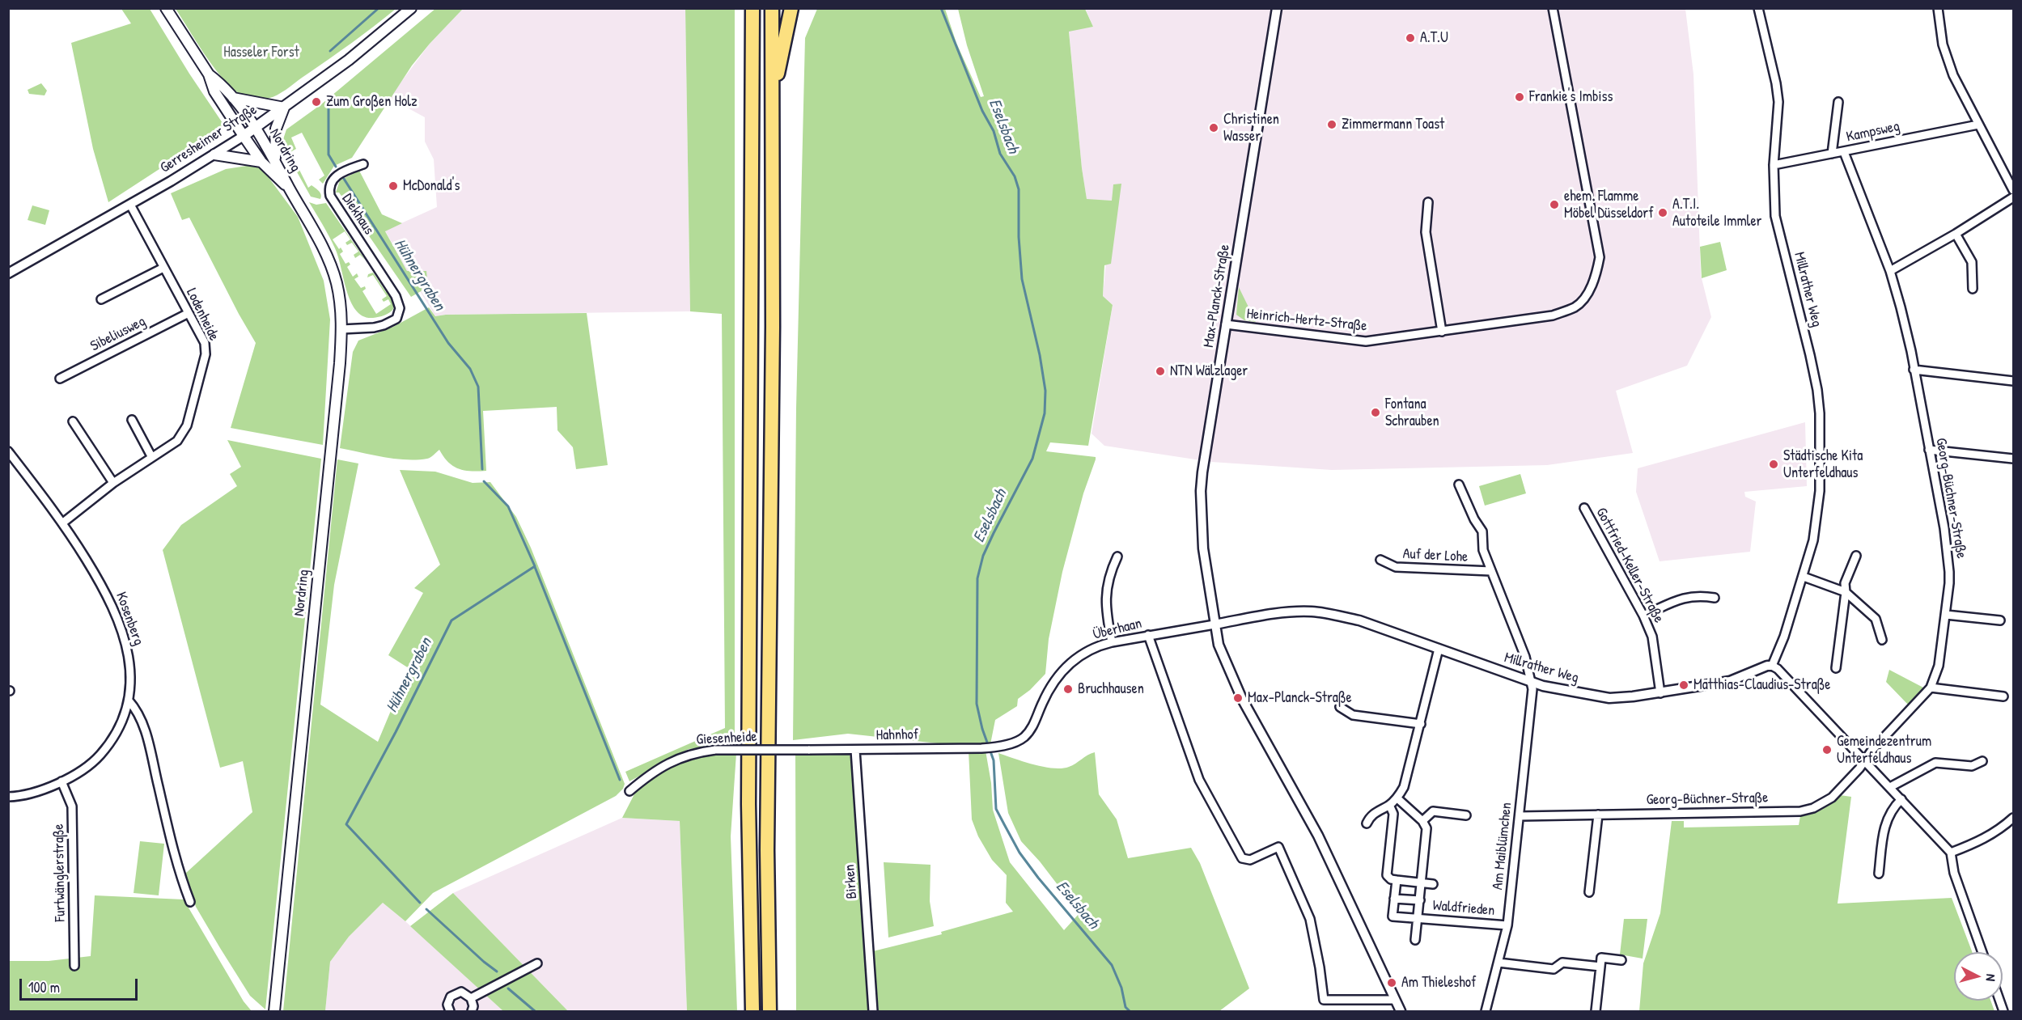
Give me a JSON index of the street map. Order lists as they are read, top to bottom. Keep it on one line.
{"streets":{"main road":["Gerresheimer Straße","Nordring"],"street":["Kampsweg","Diekhaus","Millrather Weg","Max-Planck-Straße","Lodenheide","Heinrich-Hertz-Straße","Sibeliusweg","Georg-Büchner-Straße","Auf der Lohe","Gottfried-Keller-Straße","Kosenberg","Überhaan","Hahnhof","Giesenheide","Am Maiblümchen","Furtwänglerstraße","Birken","Waldfrieden"]},"crossings":[["Kampsweg","Millrather Weg"],["Kampsweg","Georg-Büchner-Straße"],["Gerresheimer Straße","Nordring"],["Gerresheimer Straße","Lodenheide"],["Nordring","Diekhaus"],["Millrather Weg","Max-Planck-Straße"],["Millrather Weg","Gottfried-Keller-Straße"],["Millrather Weg","Überhaan"],["Millrather Weg","Am Maiblümchen"],["Max-Planck-Straße","Heinrich-Hertz-Straße"],["Max-Planck-Straße","Überhaan"],["Lodenheide","Sibeliusweg"],["Lodenheide","Kosenberg"],["Georg-Büchner-Straße","Am Maiblümchen"],["Auf der Lohe","Am Maiblümchen"],["Überhaan","Hahnhof"],["Hahnhof","Giesenheide"],["Hahnhof","Birken"],["Am Maiblümchen","Waldfrieden"]],"water":["Eselsbach","Hühnergraben"],"parks":["Hasseler Forst"],"places":["A.T.U","Frankie's Imbiss","Zum Großen Holz","Zimmermann Toast","Christinen Wasser","McDonald's","ehem. Flamme Möbel Düsseldorf","A.T.I. Autoteile Immler","NTN Wälzlager","Fontana Schrauben","Städtische Kita Unterfeldhaus","Matthias-Claudius-Straße","Bruchhausen","Max-Planck-Straße","Gemeindezentrum Unterfeldhaus","Am Thieleshof"],"scale_bar":"100 m","north":"right"}
